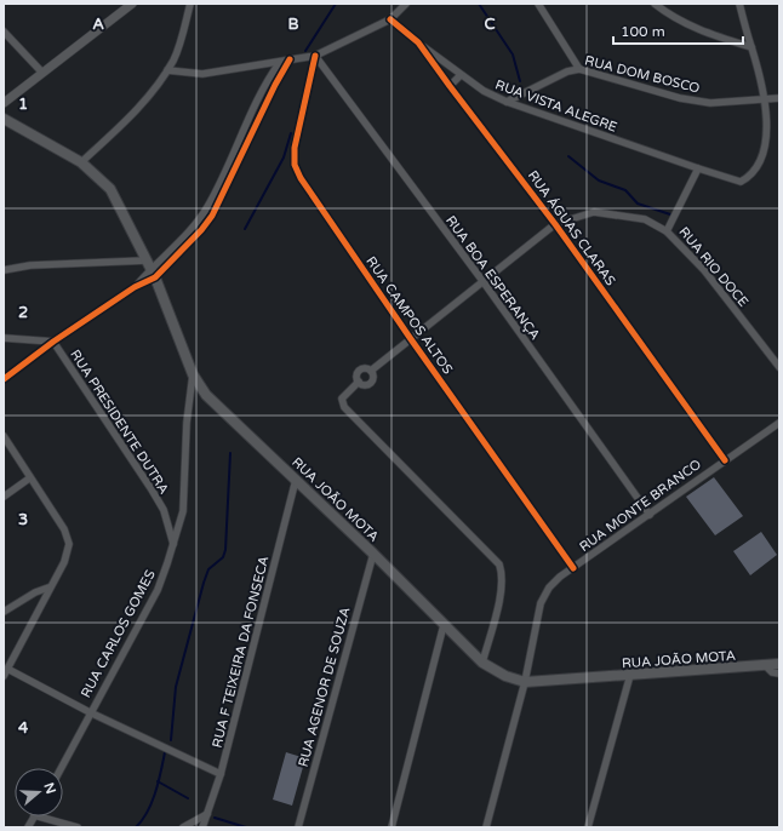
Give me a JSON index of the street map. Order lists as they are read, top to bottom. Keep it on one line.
{"streets":{"main road":["RUA JOÃO MOTA"],"street":["RUA DOM BOSCO","RUA VISTA ALEGRE","RUA ÁGUAS CLARAS","RUA RIO DOCE","RUA BOA ESPERANÇA","RUA CAMPOS ALTOS","RUA PRESIDENTE DUTRA","RUA MONTE BRANCO","RUA CARLOS GOMES","RUA F TEIXEIRA DA FONSECA","RUA AGENOR DE SOUZA"]},"crossings":[["RUA DOM BOSCO","RUA VISTA ALEGRE"],["RUA VISTA ALEGRE","RUA ÁGUAS CLARAS"],["RUA ÁGUAS CLARAS","RUA RIO DOCE"],["RUA ÁGUAS CLARAS","RUA MONTE BRANCO"],["RUA RIO DOCE","RUA BOA ESPERANÇA"],["RUA RIO DOCE","RUA CAMPOS ALTOS"],["RUA BOA ESPERANÇA","RUA CAMPOS ALTOS"],["RUA BOA ESPERANÇA","RUA MONTE BRANCO"],["RUA CAMPOS ALTOS","RUA MONTE BRANCO"],["RUA PRESIDENTE DUTRA","RUA CARLOS GOMES"],["RUA JOÃO MOTA","RUA MONTE BRANCO"],["RUA JOÃO MOTA","RUA CARLOS GOMES"],["RUA JOÃO MOTA","RUA F TEIXEIRA DA FONSECA"],["RUA JOÃO MOTA","RUA AGENOR DE SOUZA"]],"scale_bar":"100 m","north":"right","grid":{"columns":["A","B","C"],"rows":["1","2","3","4"]}}
